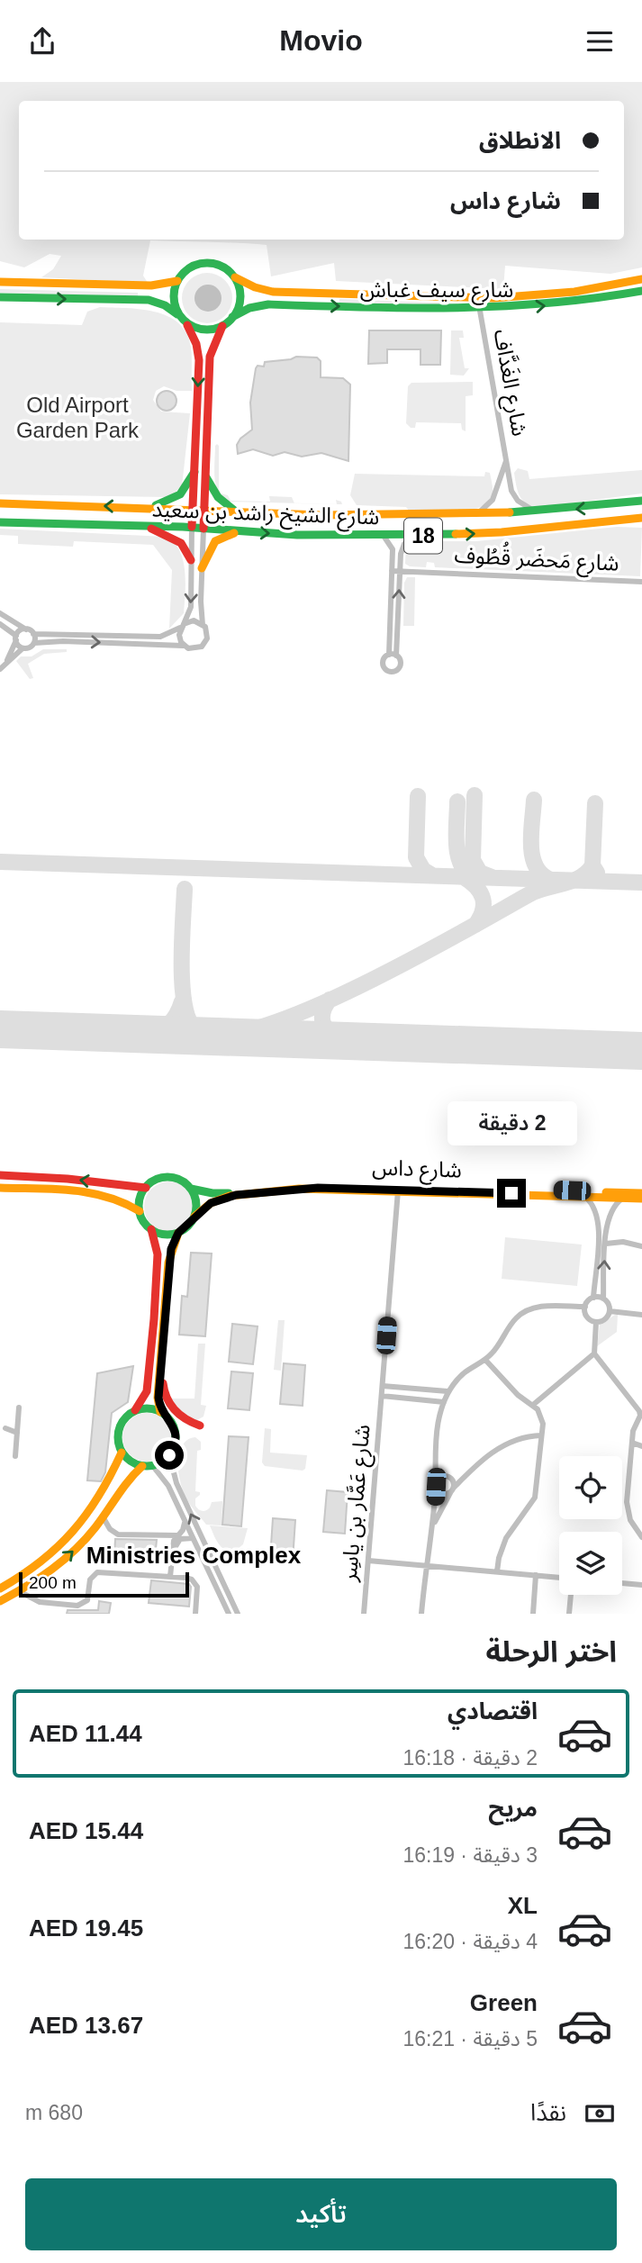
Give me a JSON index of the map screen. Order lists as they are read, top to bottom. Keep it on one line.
{"streets":{"street":["شارع سيف غباش","شارع الغَدَّاف","شارع الشيخ راشد بن سعيد","18","شارع مَحضَر قُطُوف","شارع داس","شارع عَمَّار بن ياسِر"]},"crossings":[["شارع سيف غباش","شارع الغَدَّاف"],["شارع الغَدَّاف","شارع الشيخ راشد بن سعيد"],["شارع داس","شارع عَمَّار بن ياسِر"]],"districts":["Ministries Complex"],"parks":["Old Airport Garden Park"],"scale_bar":"200 m","page":{"header":"Movio","banner":["الانطلاق","شارع داس"],"bubble":"2 دقيقة","scale":"200 m","heading":"اختر الرحلة","list":[{"name":"اقتصادي","note":"2 دقيقة · 16:18","value":"AED 11.44"},{"name":"مريح","note":"3 دقيقة · 16:19","value":"AED 15.44"},{"name":"XL","note":"4 دقيقة · 16:20","value":"AED 19.45"},{"name":"Green","note":"5 دقيقة · 16:21","value":"AED 13.67"}],"pay":["نقدًا","680 m"],"buttons":"تأكيد"}}
